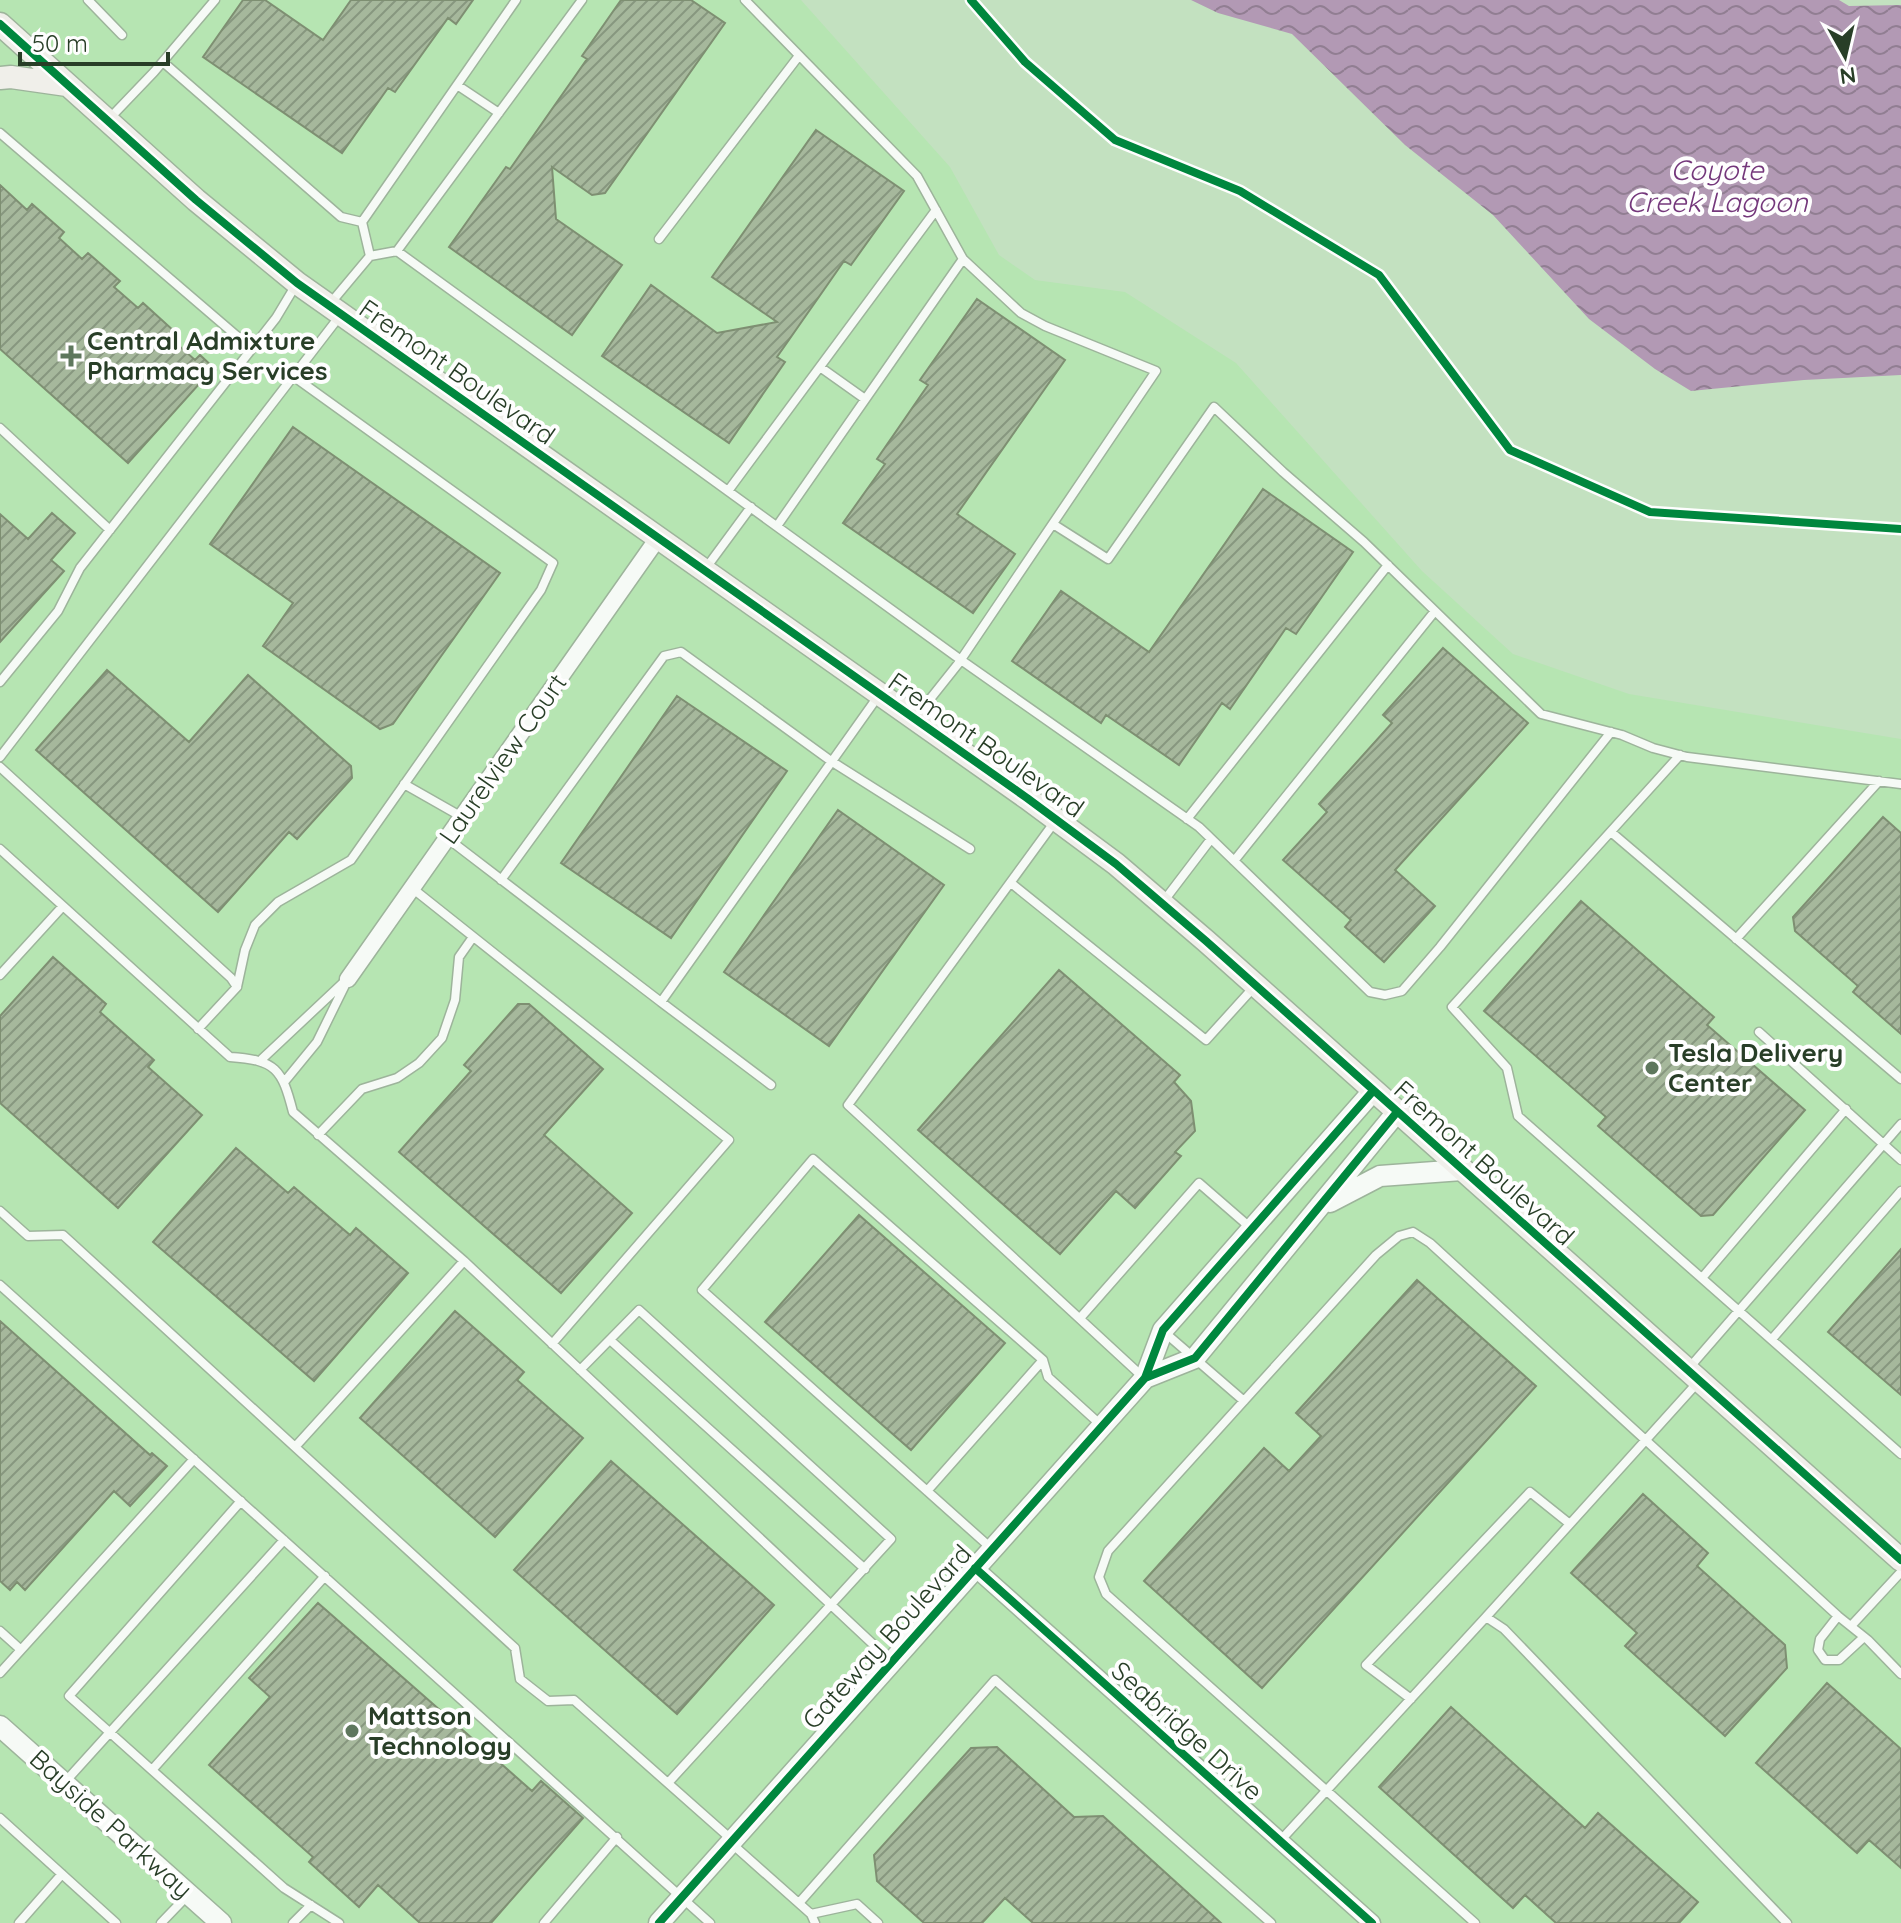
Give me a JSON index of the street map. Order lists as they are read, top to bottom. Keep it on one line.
{"streets":{"main road":["Fremont Boulevard"],"street":["Laurelview Court","Gateway Boulevard","Seabridge Drive","Bayside Parkway"]},"crossings":[["Fremont Boulevard","Laurelview Court"],["Fremont Boulevard","Gateway Boulevard"],["Gateway Boulevard","Seabridge Drive"]],"water":["Coyote Creek Lagoon"],"places":{"health":["Central Admixture Pharmacy Services"],"other":["Tesla Delivery Center","Mattson Technology"]},"scale_bar":"50 m","north":"bottom"}
